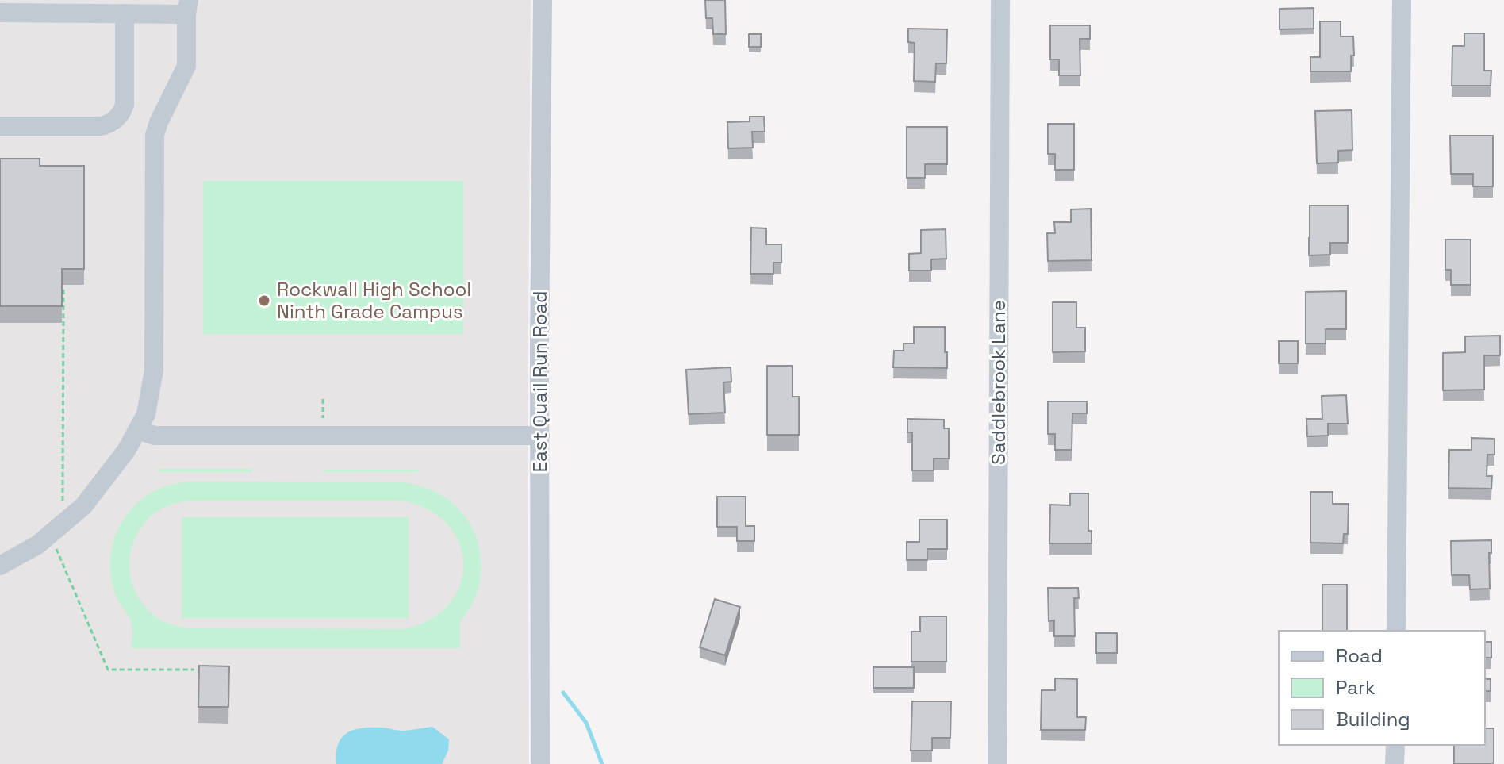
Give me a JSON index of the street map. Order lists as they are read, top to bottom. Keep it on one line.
{"streets":{"street":["East Quail Run Road","Saddlebrook Lane"]},"places":["Rockwall High School Ninth Grade Campus"],"legend":["Road","Park","Building"]}
